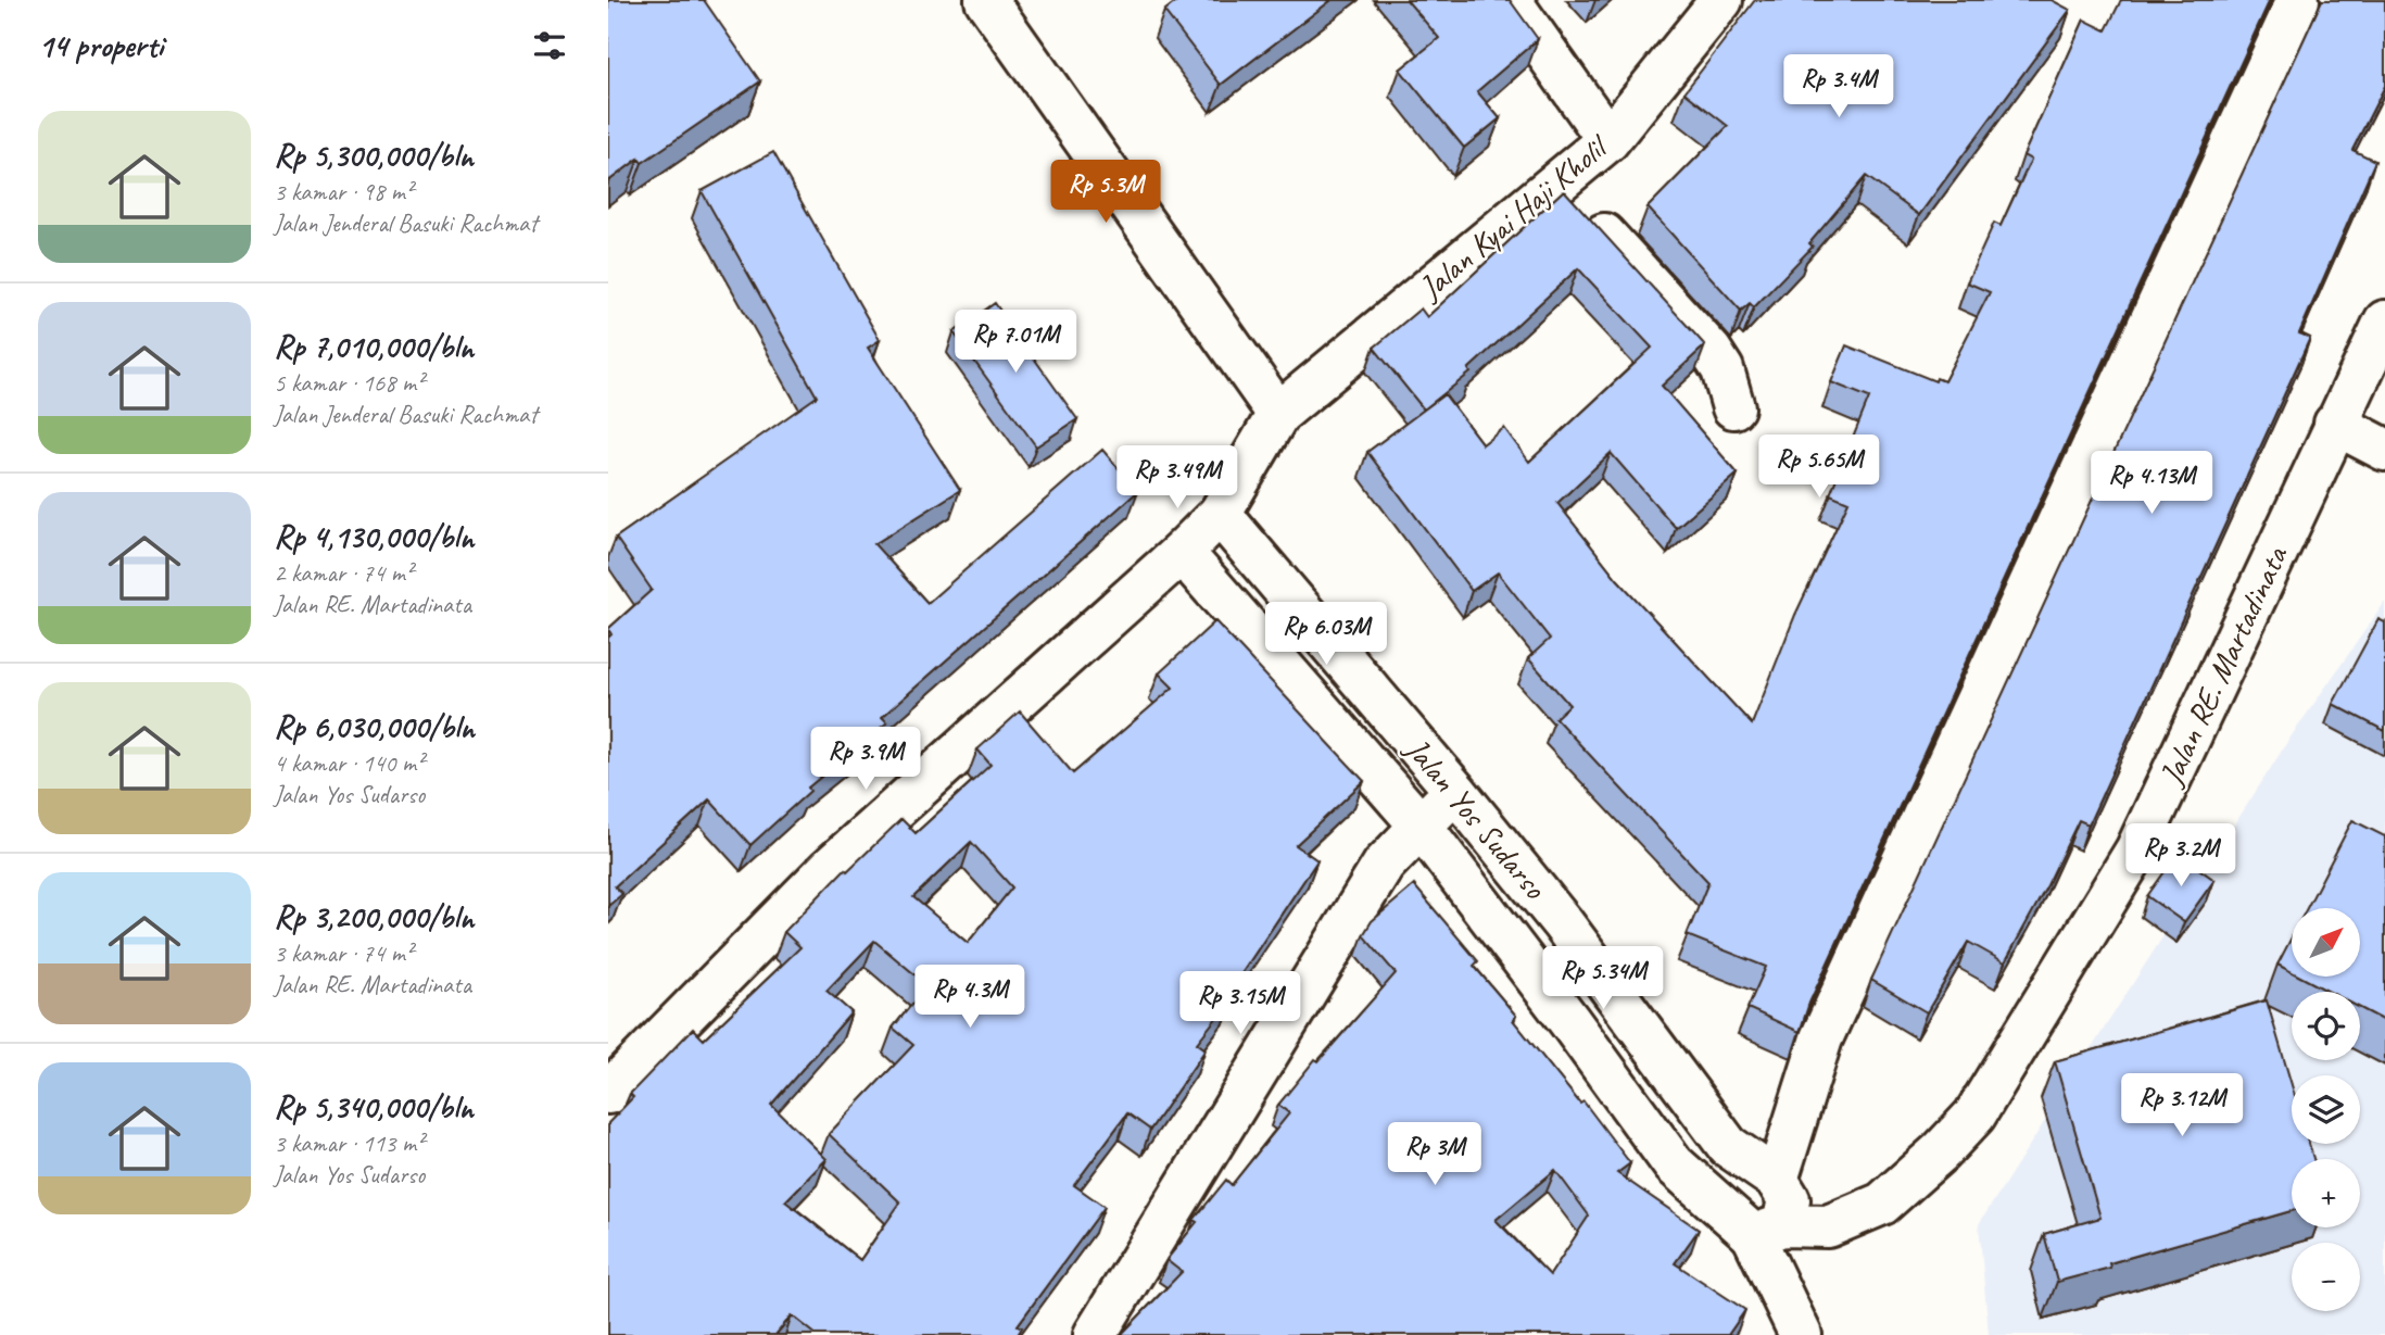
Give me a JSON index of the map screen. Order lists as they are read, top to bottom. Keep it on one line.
{"streets":{"main road":["Jalan Kyai Haji Kholil","Jalan RE. Martadinata","Jalan Yos Sudarso"]},"crossings":[["Jalan Kyai Haji Kholil","Jalan Yos Sudarso"],["Jalan RE. Martadinata","Jalan Yos Sudarso"]],"north":"top right","page":{"heading":"14 properti","price":["Rp 3.4M","Rp 5.3M","Rp 7.01M","Rp 5.65M","Rp 3.49M","Rp 4.13M","Rp 6.03M","Rp 3.9M","Rp 3.2M","Rp 5.34M","Rp 4.3M","Rp 3.15M","Rp 3.12M","Rp 3M"],"list":[{"name":"Rp 5,300,000/bln","note":"3 kamar · 98 m² · Jalan Jenderal Basuki Rachmat"},{"name":"Rp 7,010,000/bln","note":"5 kamar · 168 m² · Jalan Jenderal Basuki Rachmat"},{"name":"Rp 4,130,000/bln","note":"2 kamar · 74 m² · Jalan RE. Martadinata"},{"name":"Rp 6,030,000/bln","note":"4 kamar · 140 m² · Jalan Yos Sudarso"},{"name":"Rp 3,200,000/bln","note":"3 kamar · 74 m² · Jalan RE. Martadinata"},{"name":"Rp 5,340,000/bln","note":"3 kamar · 113 m² · Jalan Yos Sudarso"}],"map_buttons":["+","−"]}}
